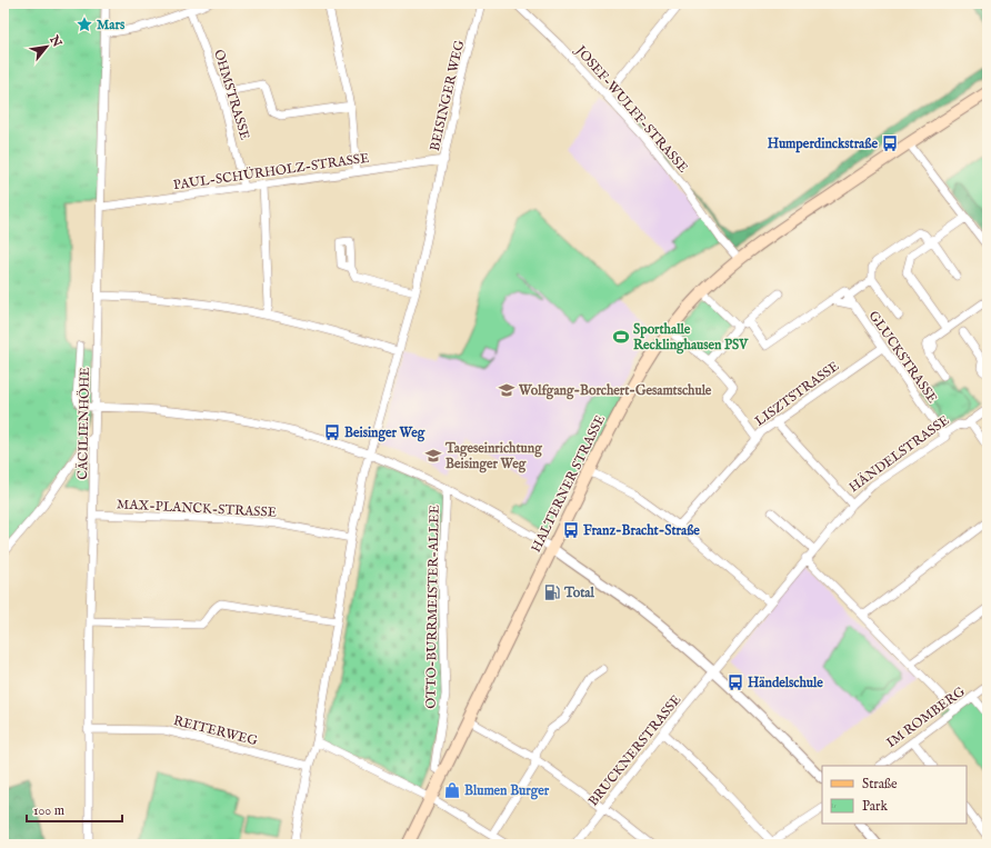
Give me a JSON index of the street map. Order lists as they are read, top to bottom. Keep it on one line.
{"streets":{"main road":["HALTERNER STRASSE"],"street":["OHMSTRASSE","BEISINGER WEG","JOSEF-WULFF-STRASSE","PAUL-SCHÜRHOLZ-STRASSE","GLUCKSTRASSE","LISZTSTRASSE","CÄCILIENHÖHE","HÄNDELSTRASSE","MAX-PLANCK-STRASSE","OTTO-BURRMEISTER-ALLEE","IM ROMBERG","REITERWEG","BRUCKNERSTRASSE"]},"crossings":[["OHMSTRASSE","PAUL-SCHÜRHOLZ-STRASSE"],["BEISINGER WEG","PAUL-SCHÜRHOLZ-STRASSE"],["BEISINGER WEG","MAX-PLANCK-STRASSE"],["BEISINGER WEG","OTTO-BURRMEISTER-ALLEE"],["BEISINGER WEG","REITERWEG"],["JOSEF-WULFF-STRASSE","HALTERNER STRASSE"],["PAUL-SCHÜRHOLZ-STRASSE","CÄCILIENHÖHE"],["GLUCKSTRASSE","LISZTSTRASSE"],["GLUCKSTRASSE","HÄNDELSTRASSE"],["CÄCILIENHÖHE","MAX-PLANCK-STRASSE"],["CÄCILIENHÖHE","OTTO-BURRMEISTER-ALLEE"],["CÄCILIENHÖHE","REITERWEG"],["HÄNDELSTRASSE","BRUCKNERSTRASSE"],["HALTERNER STRASSE","OTTO-BURRMEISTER-ALLEE"]],"places":{"place":["Mars"],"bus stop":["Humperdinckstraße","Beisinger Weg","Franz-Bracht-Straße","Händelschule"],"sports":["Sporthalle Recklinghausen PSV"],"school or university":["Wolfgang-Borchert-Gesamtschule","Tageseinrichtung Beisinger Weg"],"fuel station":["Total"],"shop":["Blumen Burger"]},"legend":["Straße","Park"],"scale_bar":"100 m","north":"top right"}
